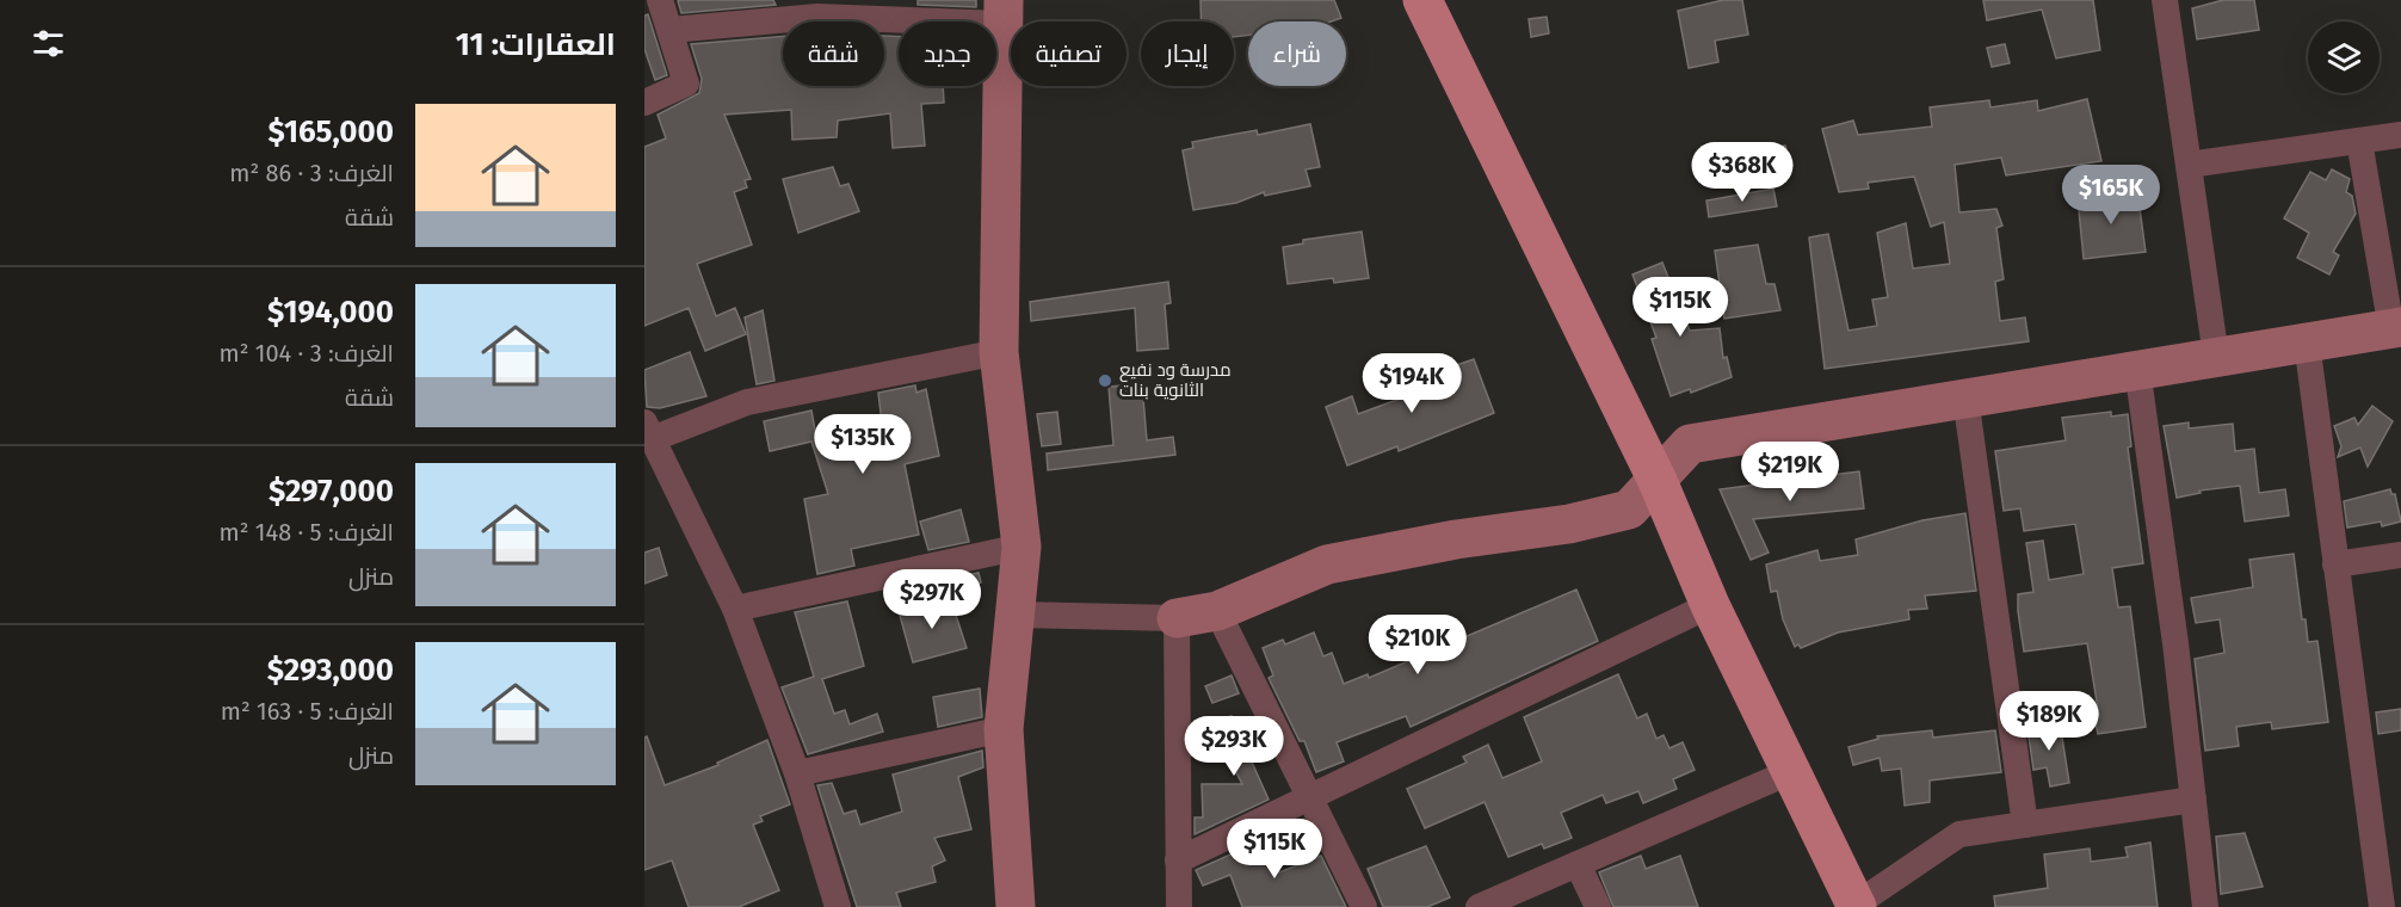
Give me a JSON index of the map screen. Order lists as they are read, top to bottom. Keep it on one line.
{"places":["مدرسة ود نفيع الثانوية بنات"],"page":{"heading":"العقارات: 11","chip":["شراء","إيجار","تصفية","جديد","شقة"],"list":[{"name":"$165,000","note":"الغرف: 3 · 86 m² · شقة"},{"name":"$194,000","note":"الغرف: 3 · 104 m² · شقة"},{"name":"$297,000","note":"الغرف: 5 · 148 m² · منزل"},{"name":"$293,000","note":"الغرف: 5 · 163 m² · منزل"}],"price":["$368K","$165K","$115K","$194K","$135K","$219K","$297K","$210K","$189K","$293K","$115K"]}}
